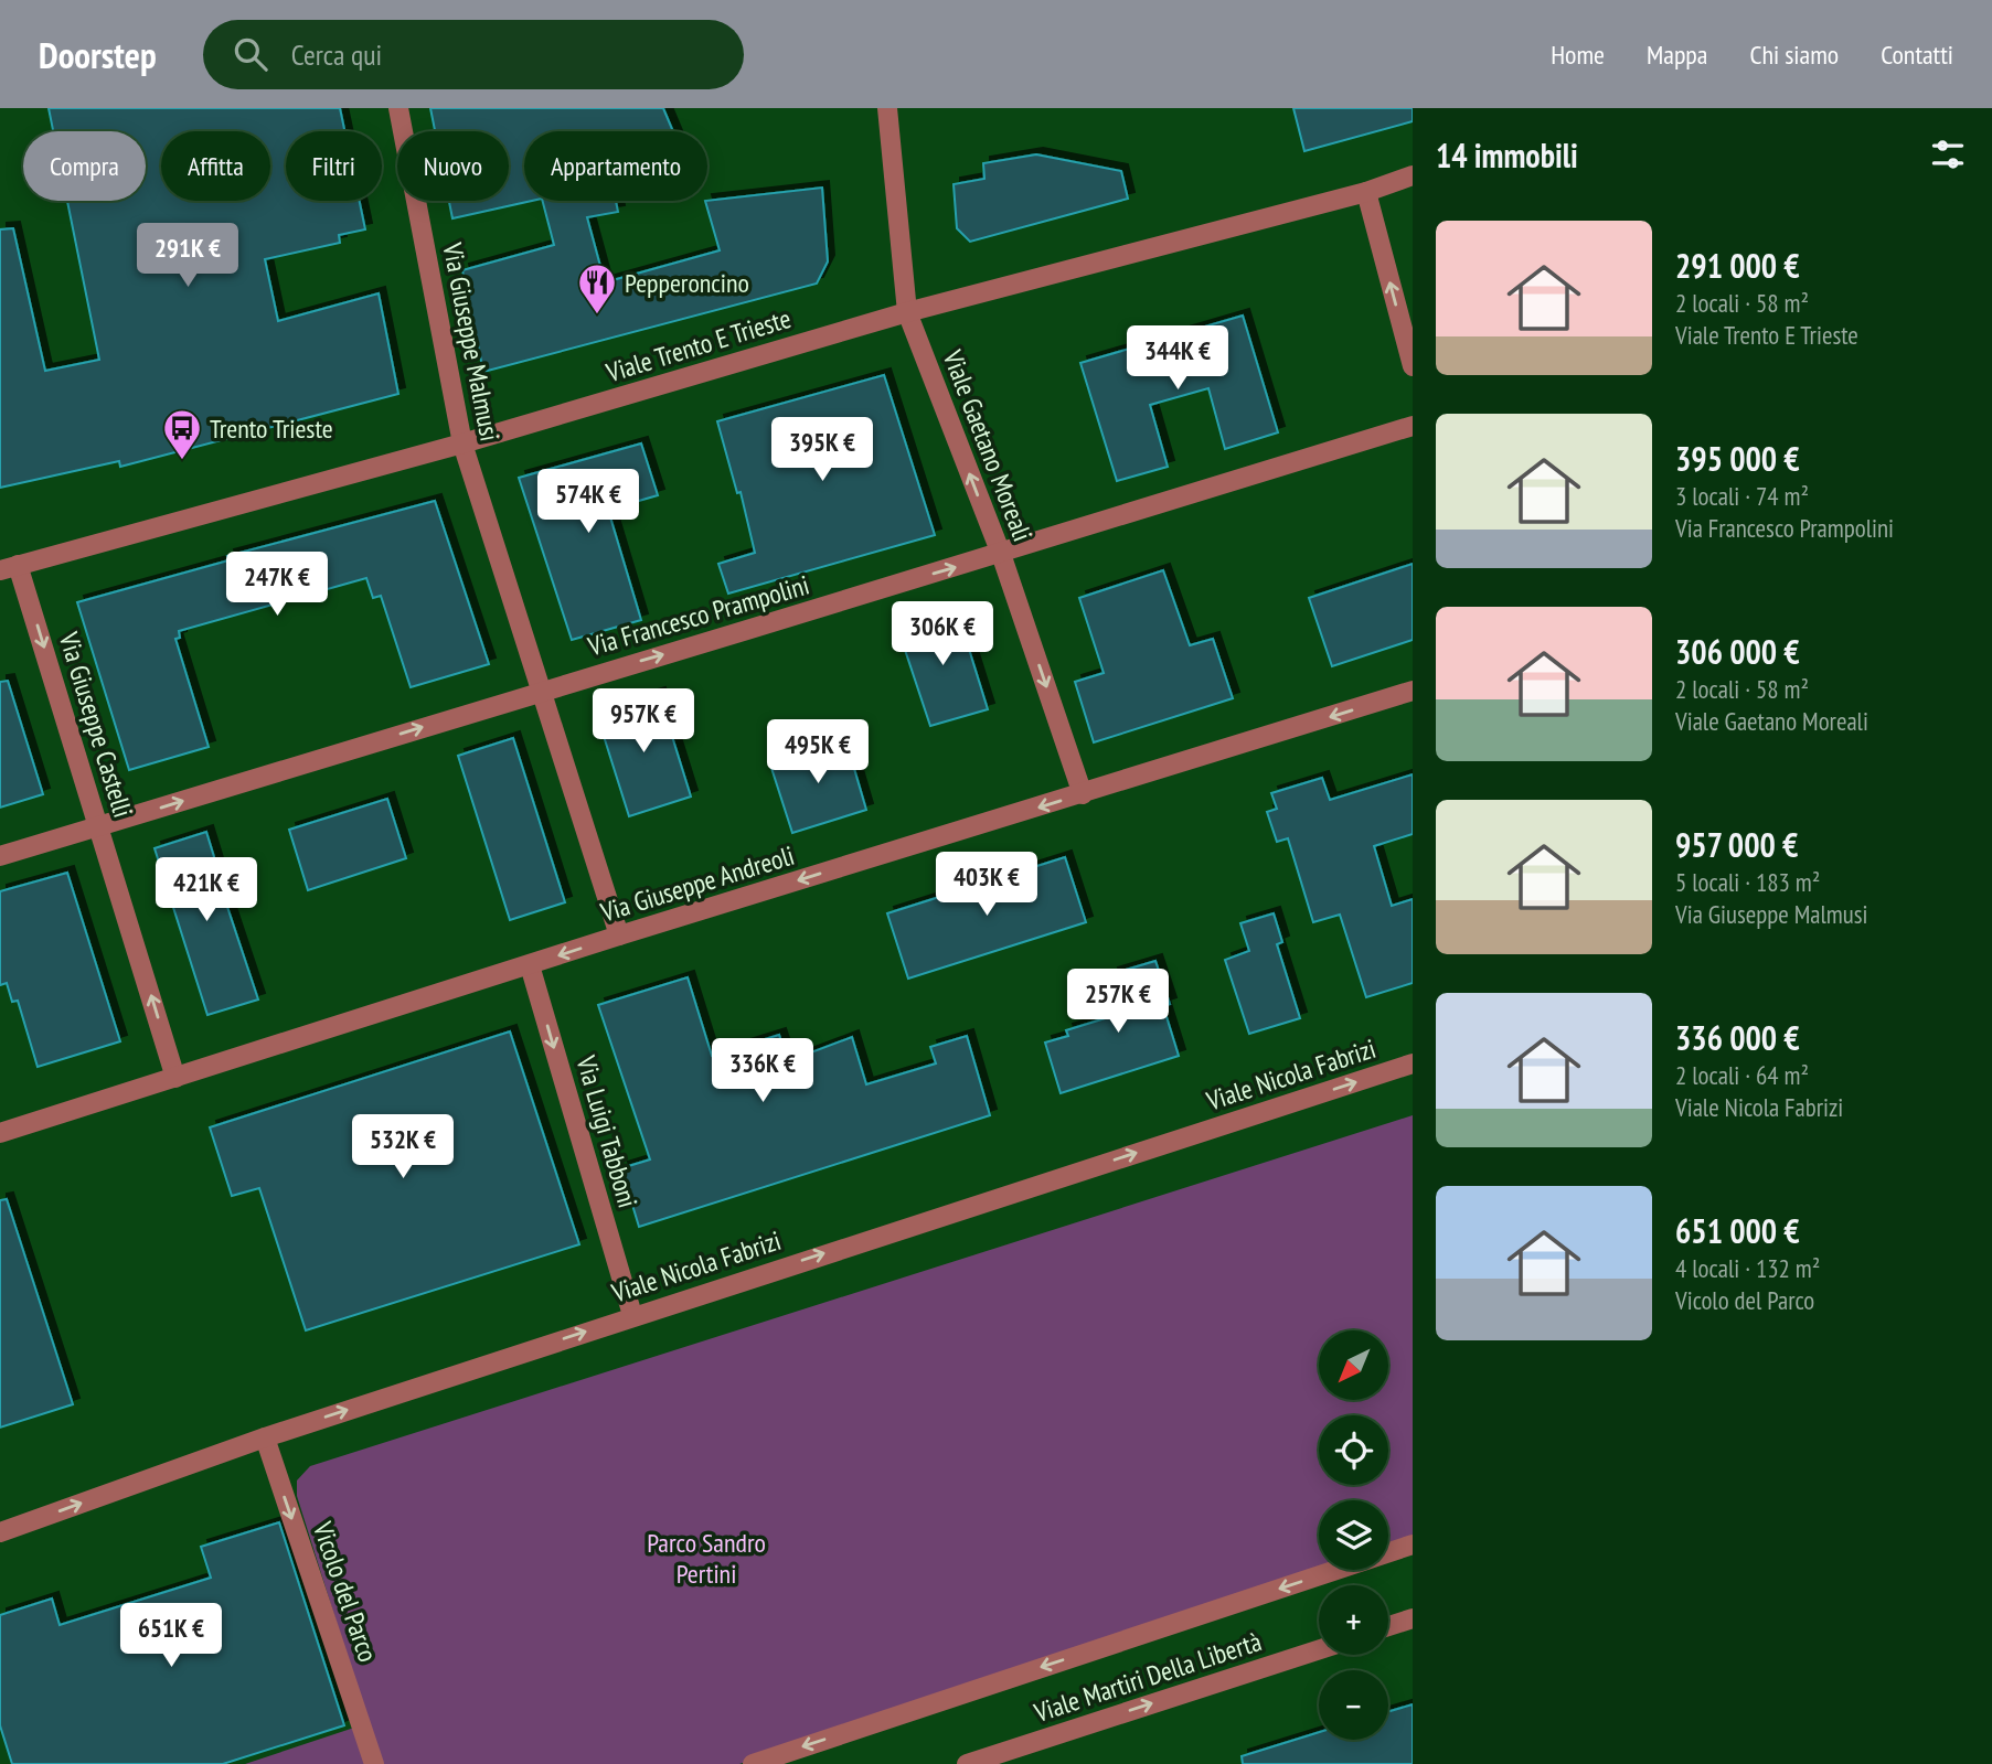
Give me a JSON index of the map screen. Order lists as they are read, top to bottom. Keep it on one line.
{"streets":{"street":["Via Giuseppe Malmusi","Viale Trento E Trieste","Viale Gaetano Moreali","Via Francesco Prampolini","Via Giuseppe Castelli","Via Giuseppe Andreoli","Viale Nicola Fabrizi","Via Luigi Tabboni","Vicolo del Parco","Viale Martiri Della Libertà"]},"crossings":[["Via Giuseppe Malmusi","Viale Trento E Trieste"],["Via Giuseppe Malmusi","Via Francesco Prampolini"],["Via Giuseppe Malmusi","Via Giuseppe Andreoli"],["Viale Trento E Trieste","Viale Gaetano Moreali"],["Viale Trento E Trieste","Via Giuseppe Castelli"],["Viale Gaetano Moreali","Via Francesco Prampolini"],["Viale Gaetano Moreali","Via Giuseppe Andreoli"],["Via Francesco Prampolini","Via Giuseppe Castelli"],["Via Giuseppe Castelli","Via Giuseppe Andreoli"],["Via Giuseppe Andreoli","Via Luigi Tabboni"],["Viale Nicola Fabrizi","Via Luigi Tabboni"],["Viale Nicola Fabrizi","Vicolo del Parco"]],"one_way":["Via Francesco Prampolini","Via Giuseppe Andreoli","Viale Nicola Fabrizi","Via Luigi Tabboni","Vicolo del Parco"],"parks":["Parco Sandro Pertini"],"places":{"restaurant":["Pepperoncino"],"bus stop":["Trento Trieste"]},"north":"bottom left","page":{"header":"Doorstep","search":"Cerca qui","nav":["Home","Mappa","Chi siamo","Contatti"],"heading":"14 immobili","chip":["Compra","Affitta","Filtri","Nuovo","Appartamento"],"list":[{"name":"291 000 €","note":"2 locali · 58 m² · Viale Trento E Trieste"},{"name":"395 000 €","note":"3 locali · 74 m² · Via Francesco Prampolini"},{"name":"306 000 €","note":"2 locali · 58 m² · Viale Gaetano Moreali"},{"name":"957 000 €","note":"5 locali · 183 m² · Via Giuseppe Malmusi"},{"name":"336 000 €","note":"2 locali · 64 m² · Viale Nicola Fabrizi"},{"name":"651 000 €","note":"4 locali · 132 m² · Vicolo del Parco"}],"price":["291K €","344K €","395K €","574K €","247K €","306K €","957K €","495K €","403K €","421K €","257K €","336K €","532K €","651K €"],"map_buttons":["+","−"]}}
